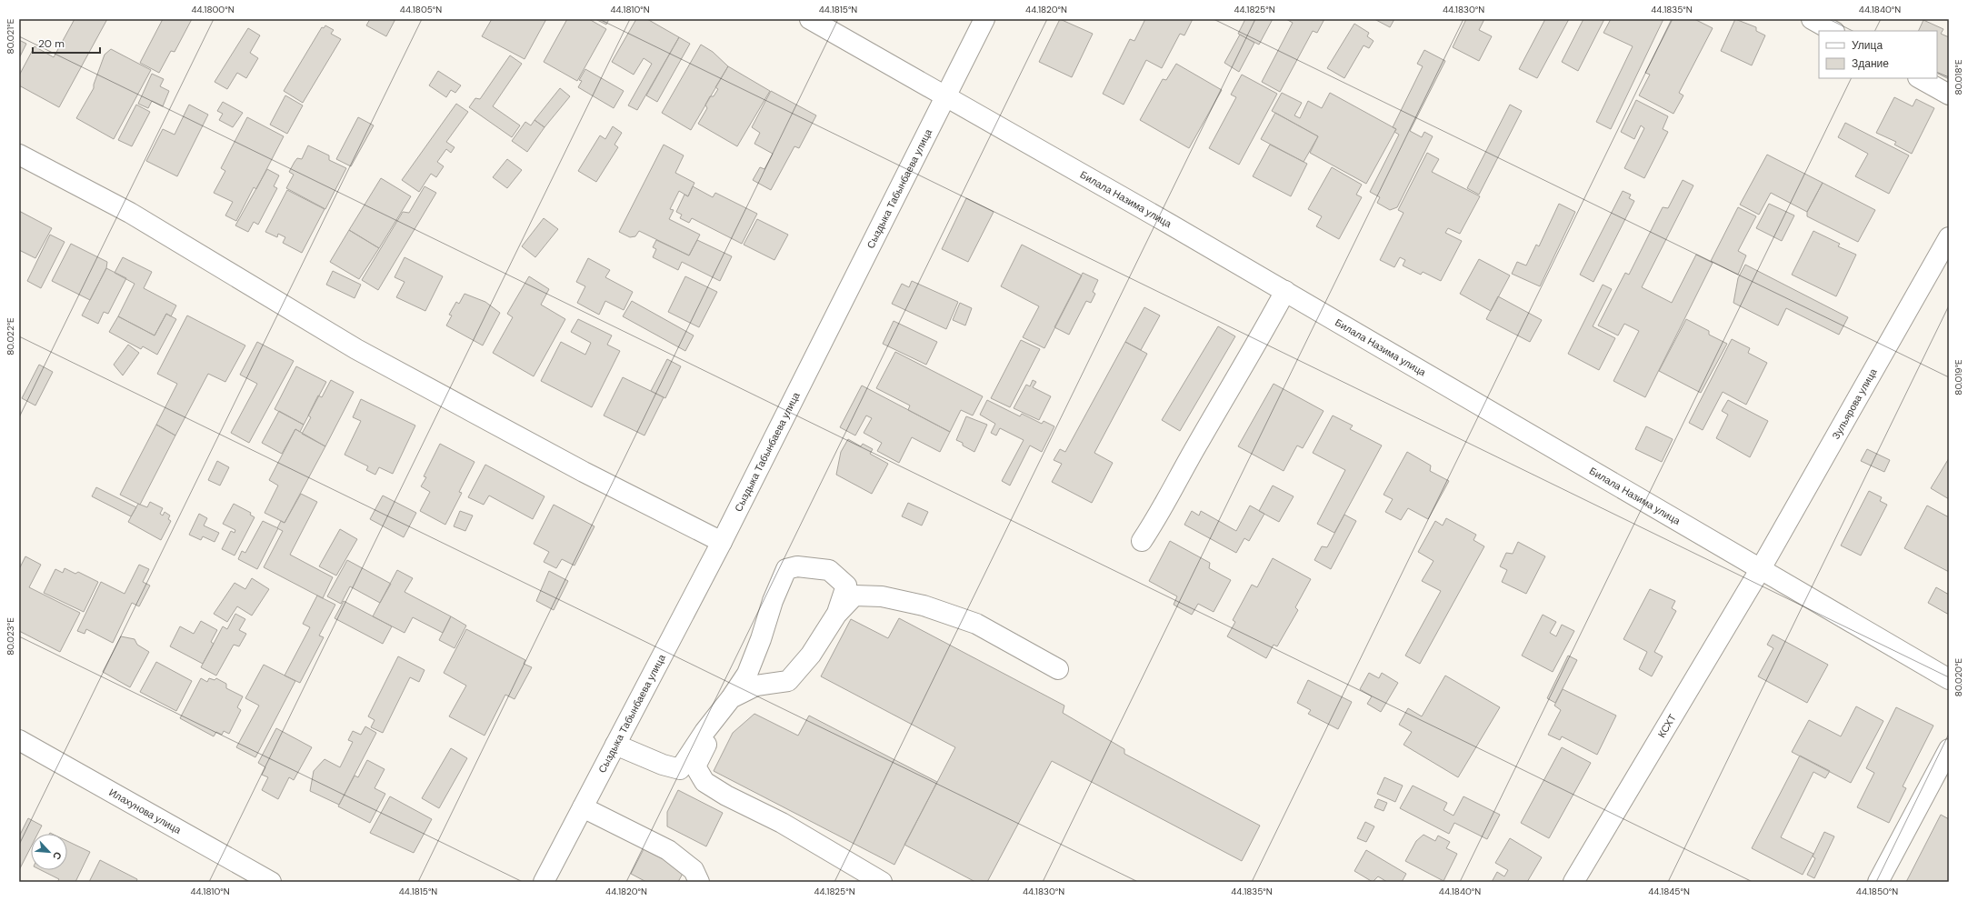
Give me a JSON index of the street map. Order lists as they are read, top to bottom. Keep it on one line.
{"streets":{"street":["Сыздыка Табынбаева улица","Билала Назима улица","Зульярова улица","КСХТ","Илахунова улица"]},"crossings":[["Сыздыка Табынбаева улица","Билала Назима улица"],["Билала Назима улица","Зульярова улица"],["Билала Назима улица","КСХТ"],["Зульярова улица","КСХТ"]],"legend":["Улица","Здание"],"scale_bar":"20 m","north":"bottom right","coordinates":["44.1800°N","44.1805°N","44.1810°N","44.1815°N","44.1820°N","44.1825°N","44.1830°N","44.1835°N","44.1840°N","80.021°E","80.018°E","80.022°E","80.019°E","80.023°E","80.020°E","44.1845°N","44.1850°N"]}
